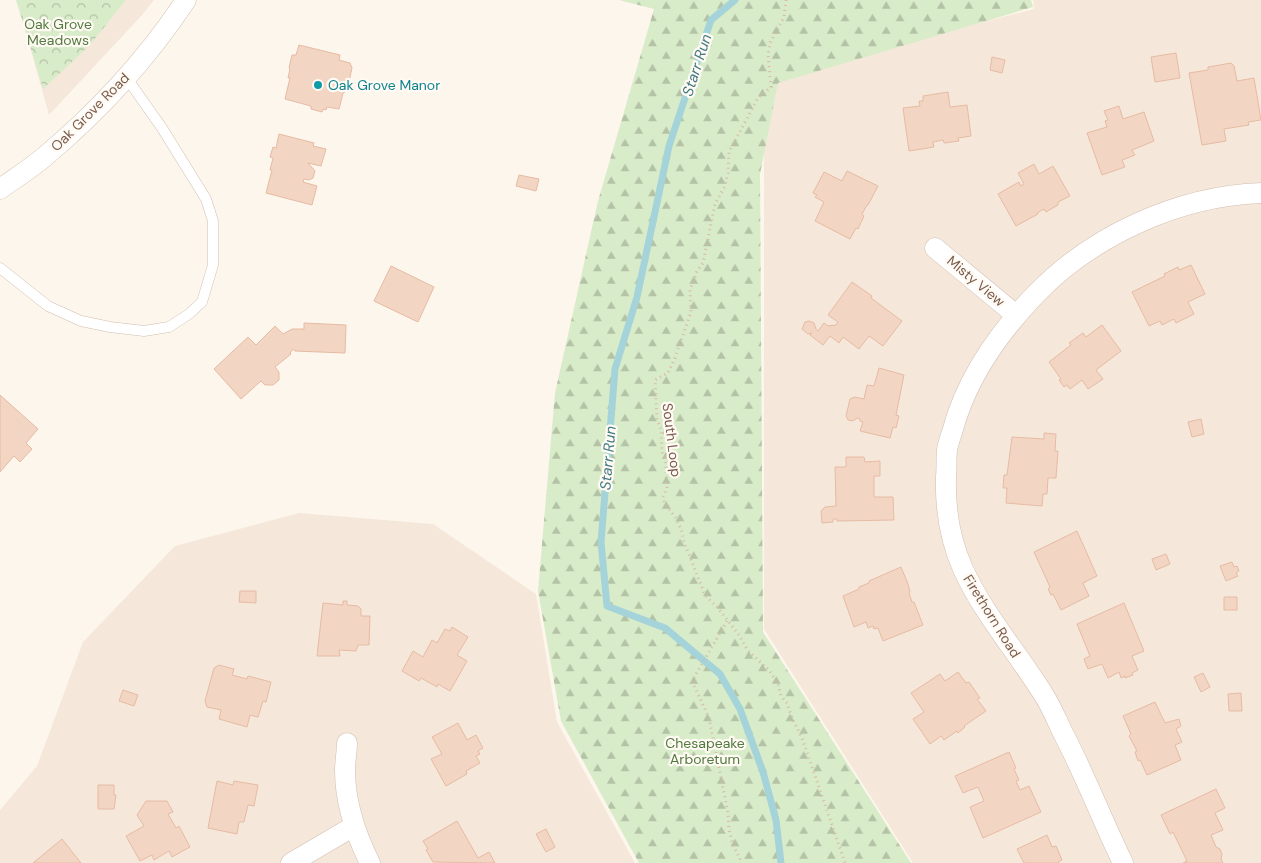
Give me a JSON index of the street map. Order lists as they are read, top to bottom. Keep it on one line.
{"streets":{"street":["Oak Grove Road","Misty View","Firethorn Road"],"path":["South Loop"]},"crossings":[["Misty View","Firethorn Road"]],"water":["Starr Run"],"parks":["Oak Grove Meadows","Chesapeake Arboretum"],"places":["Oak Grove Manor"]}
